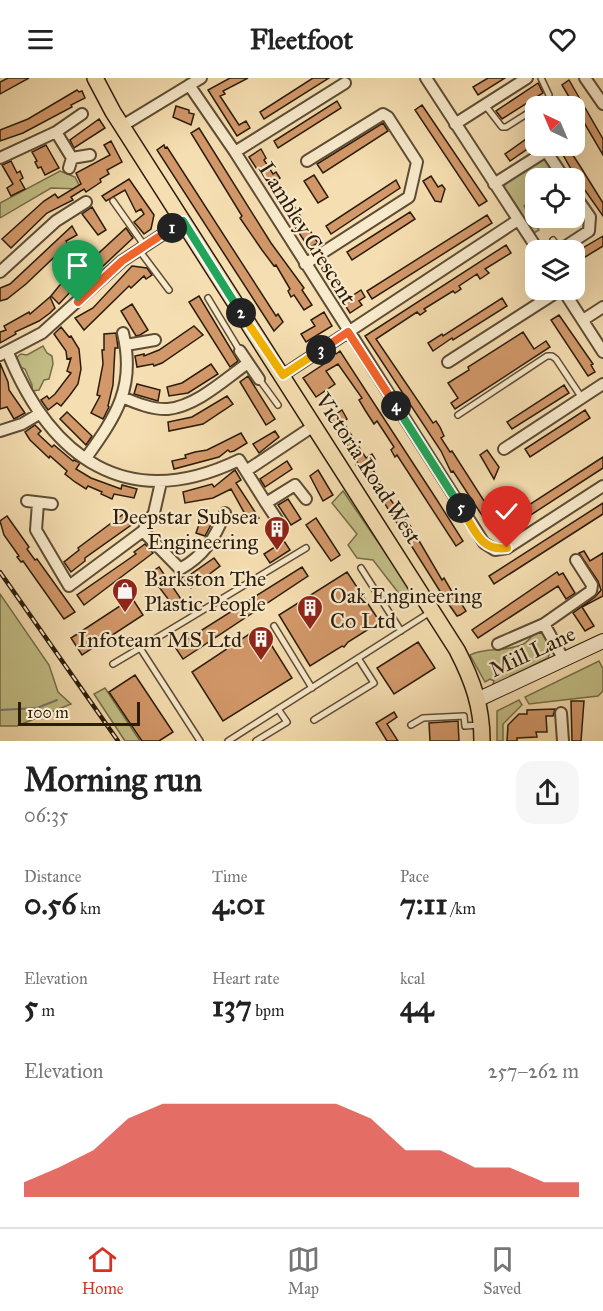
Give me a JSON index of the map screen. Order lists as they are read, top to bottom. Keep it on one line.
{"streets":{"main road":["Victoria Road West","Mill Lane"],"street":["Lambley Crescent"]},"crossings":[["Victoria Road West","Mill Lane"]],"places":{"building":["Deepstar Subsea Engineering","Oak Engineering Co Ltd","Infoteam MS Ltd"],"shop":["Barkston The Plastic People"]},"scale_bar":"100 m","north":"top left","page":{"header":"Fleetfoot","pins":["1","2","3","4","5"],"scale":"100 m","heading":["Morning run","06:35"],"stats":[["Distance","0.56 km"],["Time","4:01"],["Pace","7:11 /km"],["Elevation","5 m"],["Heart rate","137 bpm"],["kcal","44"]],"chart":["Elevation","257–262 m"],"tabs":["Home","Map","Saved"]}}
